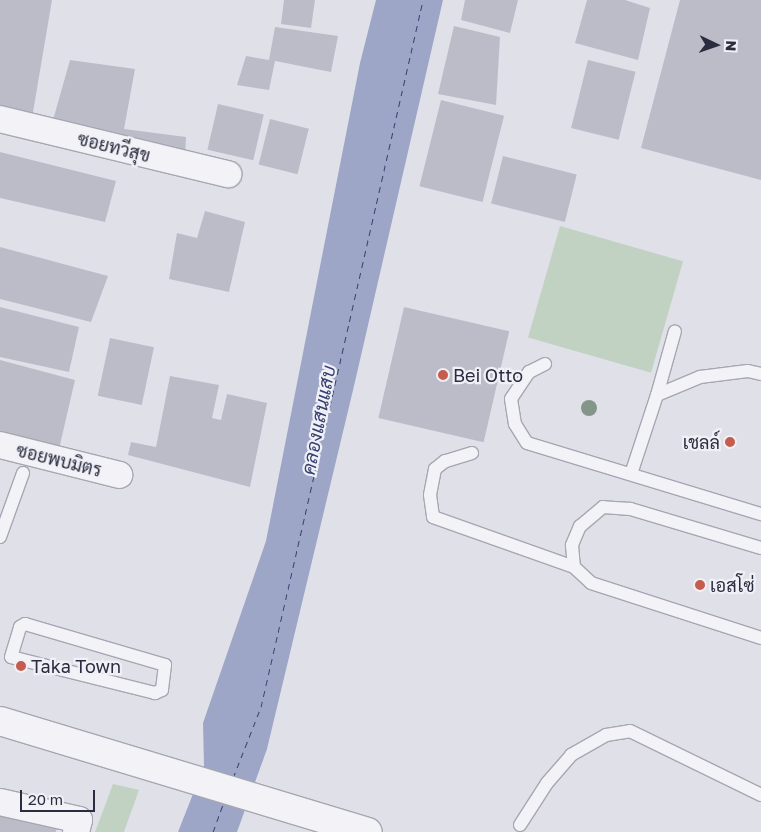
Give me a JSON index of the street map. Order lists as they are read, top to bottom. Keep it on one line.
{"streets":{"street":["ซอยทวีสุข","ซอยพบมิตร"]},"water":["คลองแสนแสบ"],"places":["Bei Otto","เชลล์","เอสโซ่","Taka Town"],"scale_bar":"20 m","north":"right"}
